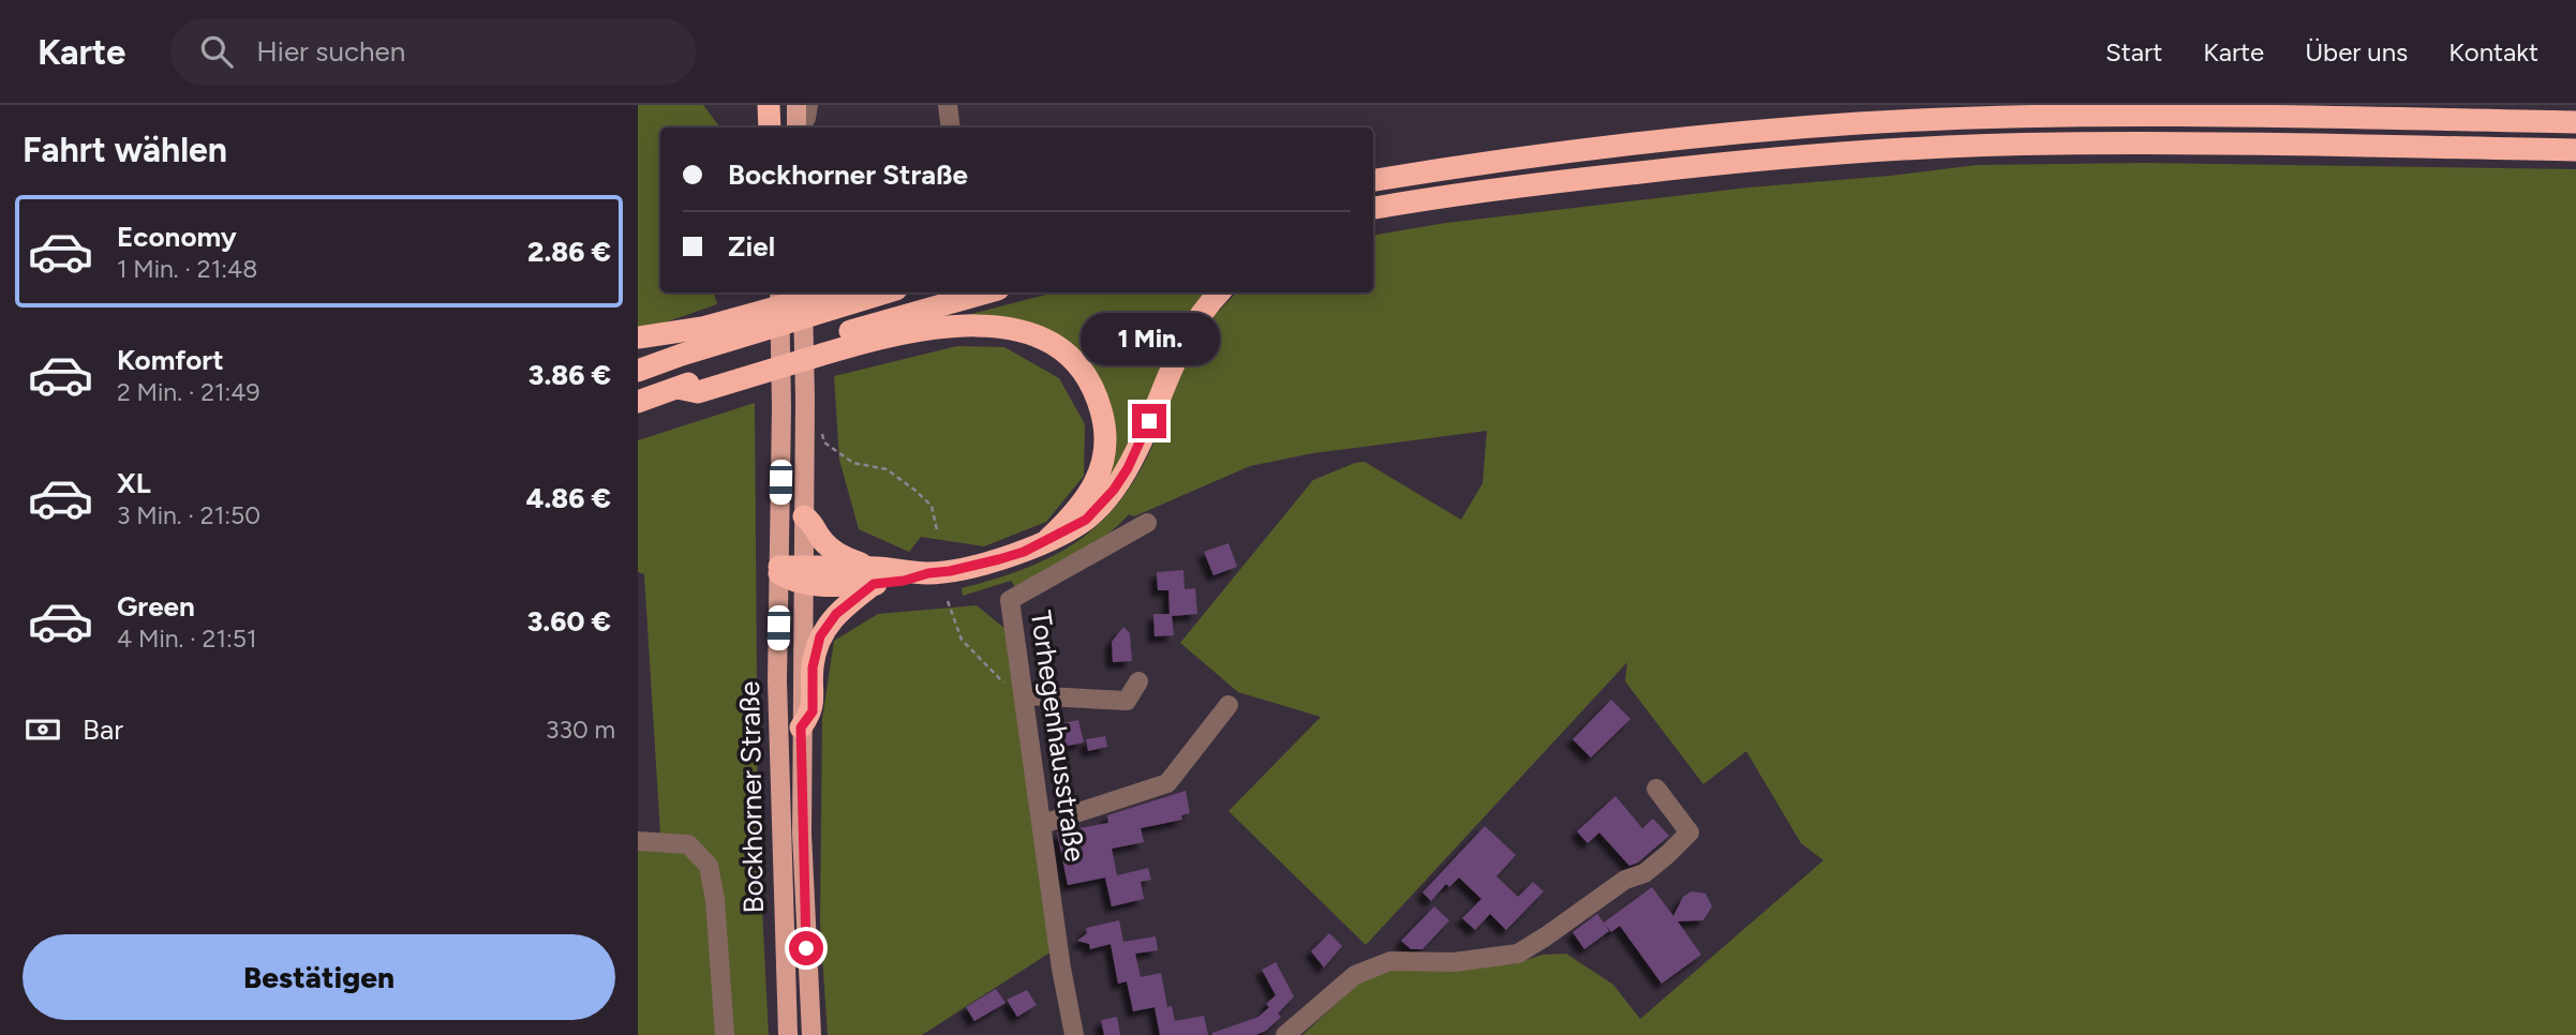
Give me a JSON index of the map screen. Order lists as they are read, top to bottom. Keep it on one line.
{"streets":{"main road":["Bockhorner Straße"],"street":["Torhegenhausstraße"]},"page":{"header":"Karte","search":"Hier suchen","nav":["Start","Karte","Über uns","Kontakt"],"heading":"Fahrt wählen","banner":["Bockhorner Straße","Ziel"],"list":[{"name":"Economy","note":"1 Min. · 21:48","value":"2.86 €"},{"name":"Komfort","note":"2 Min. · 21:49","value":"3.86 €"},{"name":"XL","note":"3 Min. · 21:50","value":"4.86 €"},{"name":"Green","note":"4 Min. · 21:51","value":"3.60 €"}],"bubble":"1 Min.","pay":["Bar","330 m"],"buttons":"Bestätigen"}}
